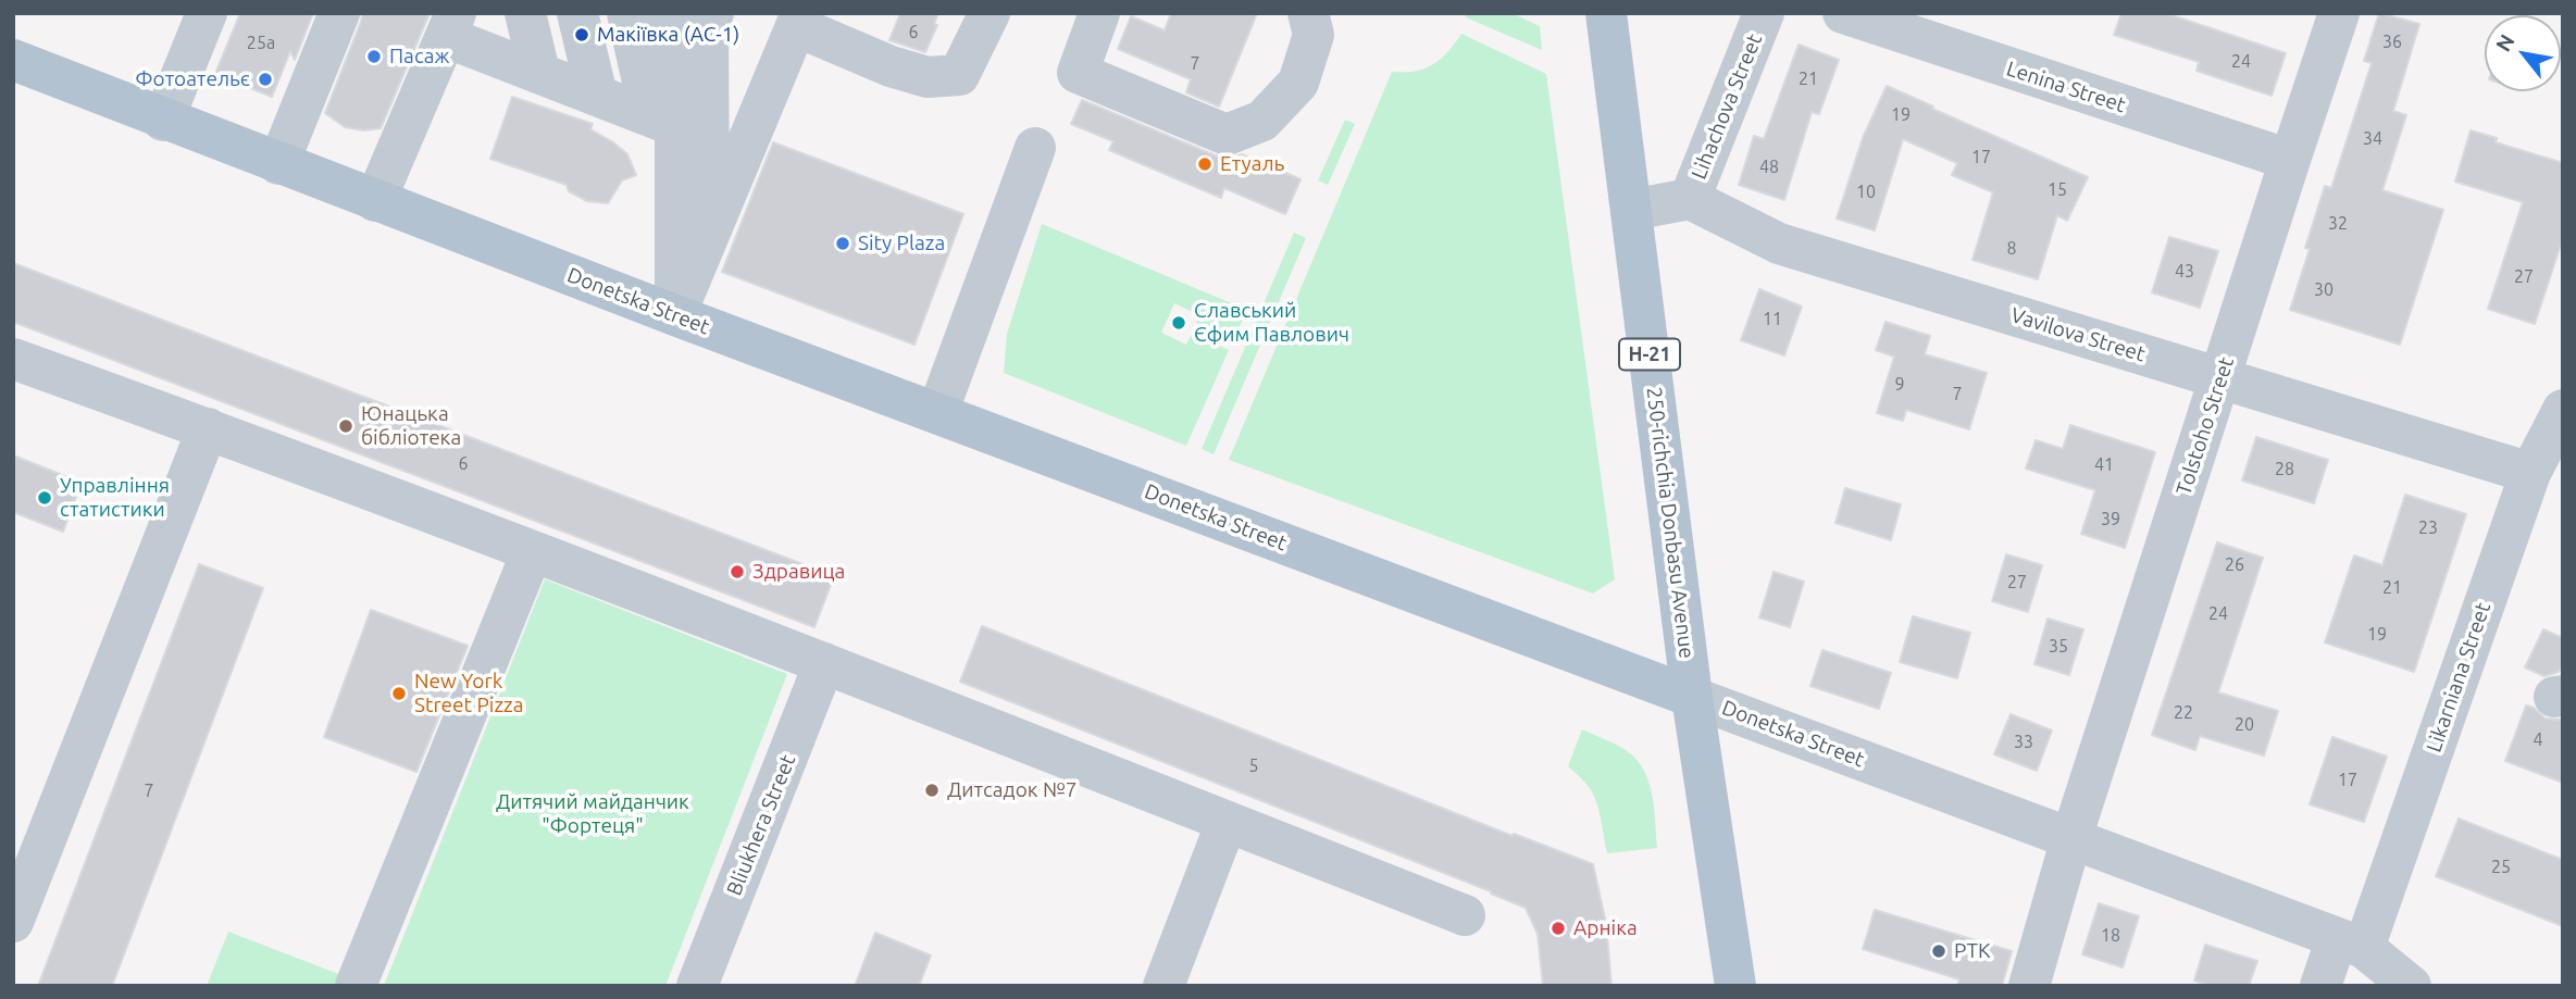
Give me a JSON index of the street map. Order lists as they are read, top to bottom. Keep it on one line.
{"streets":{"main road":["Donetska Street","Н-21","250-richchia Donbasu Avenue"],"street":["Lenina Street","Lihachova Street","Vavilova Street","Tolstoho Street","Likarniana Street","Bliukhera Street"]},"crossings":[["Lenina Street","Tolstoho Street"],["Lihachova Street","Vavilova Street"],["Donetska Street","Tolstoho Street"],["Donetska Street","250-richchia Donbasu Avenue"],["Donetska Street","Likarniana Street"],["Vavilova Street","Tolstoho Street"],["Vavilova Street","Likarniana Street"]],"parks":["Дитячий майданчик \"Фортеця\""],"places":["Макіївка (АС-1)","Пасаж","Фотоательє","Етуаль","Sity Plaza","Славський Єфим Павлович","Юнацька бібліотека","Управління статистики","Здравица","New York Street Pizza","Дитсадок №7","Арніка","РТК"],"house_numbers":["6","36","25а","24","7","21","19","34","17","48","15","10","32","8","43","27","30","11","9","7","6","41","28","39","23","26","27","21","24","19","35","22","20","4","33","5","17","7","25","18"],"north":"top left"}
